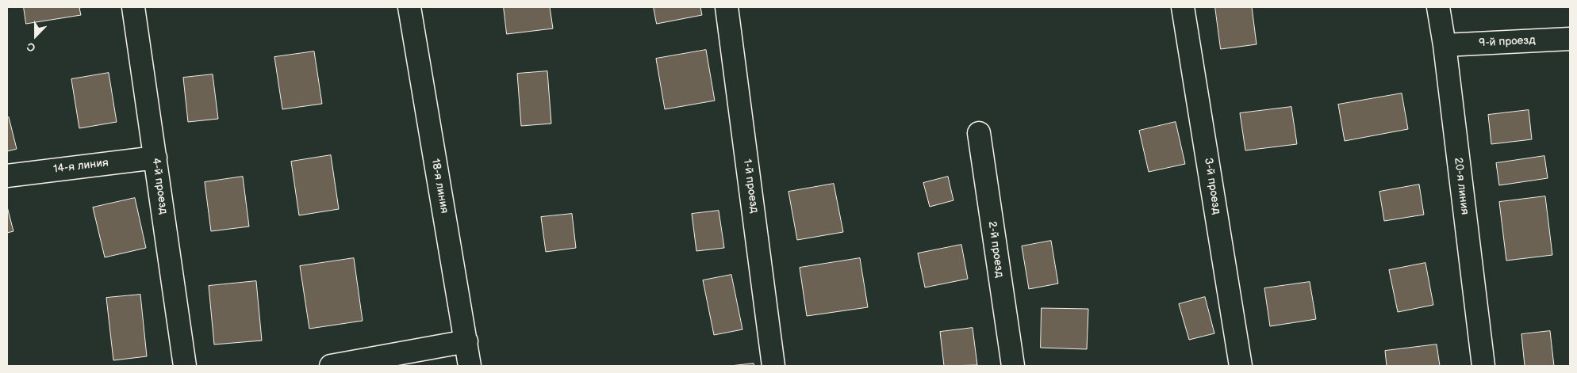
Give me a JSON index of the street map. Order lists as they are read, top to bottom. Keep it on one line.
{"streets":{"street":["9-й проезд","14-я линия","4-й проезд","18-я линия","1-й проезд","3-й проезд","20-я линия","2-й проезд"]},"crossings":[["9-й проезд","20-я линия"],["14-я линия","4-й проезд"]],"north":"bottom"}
